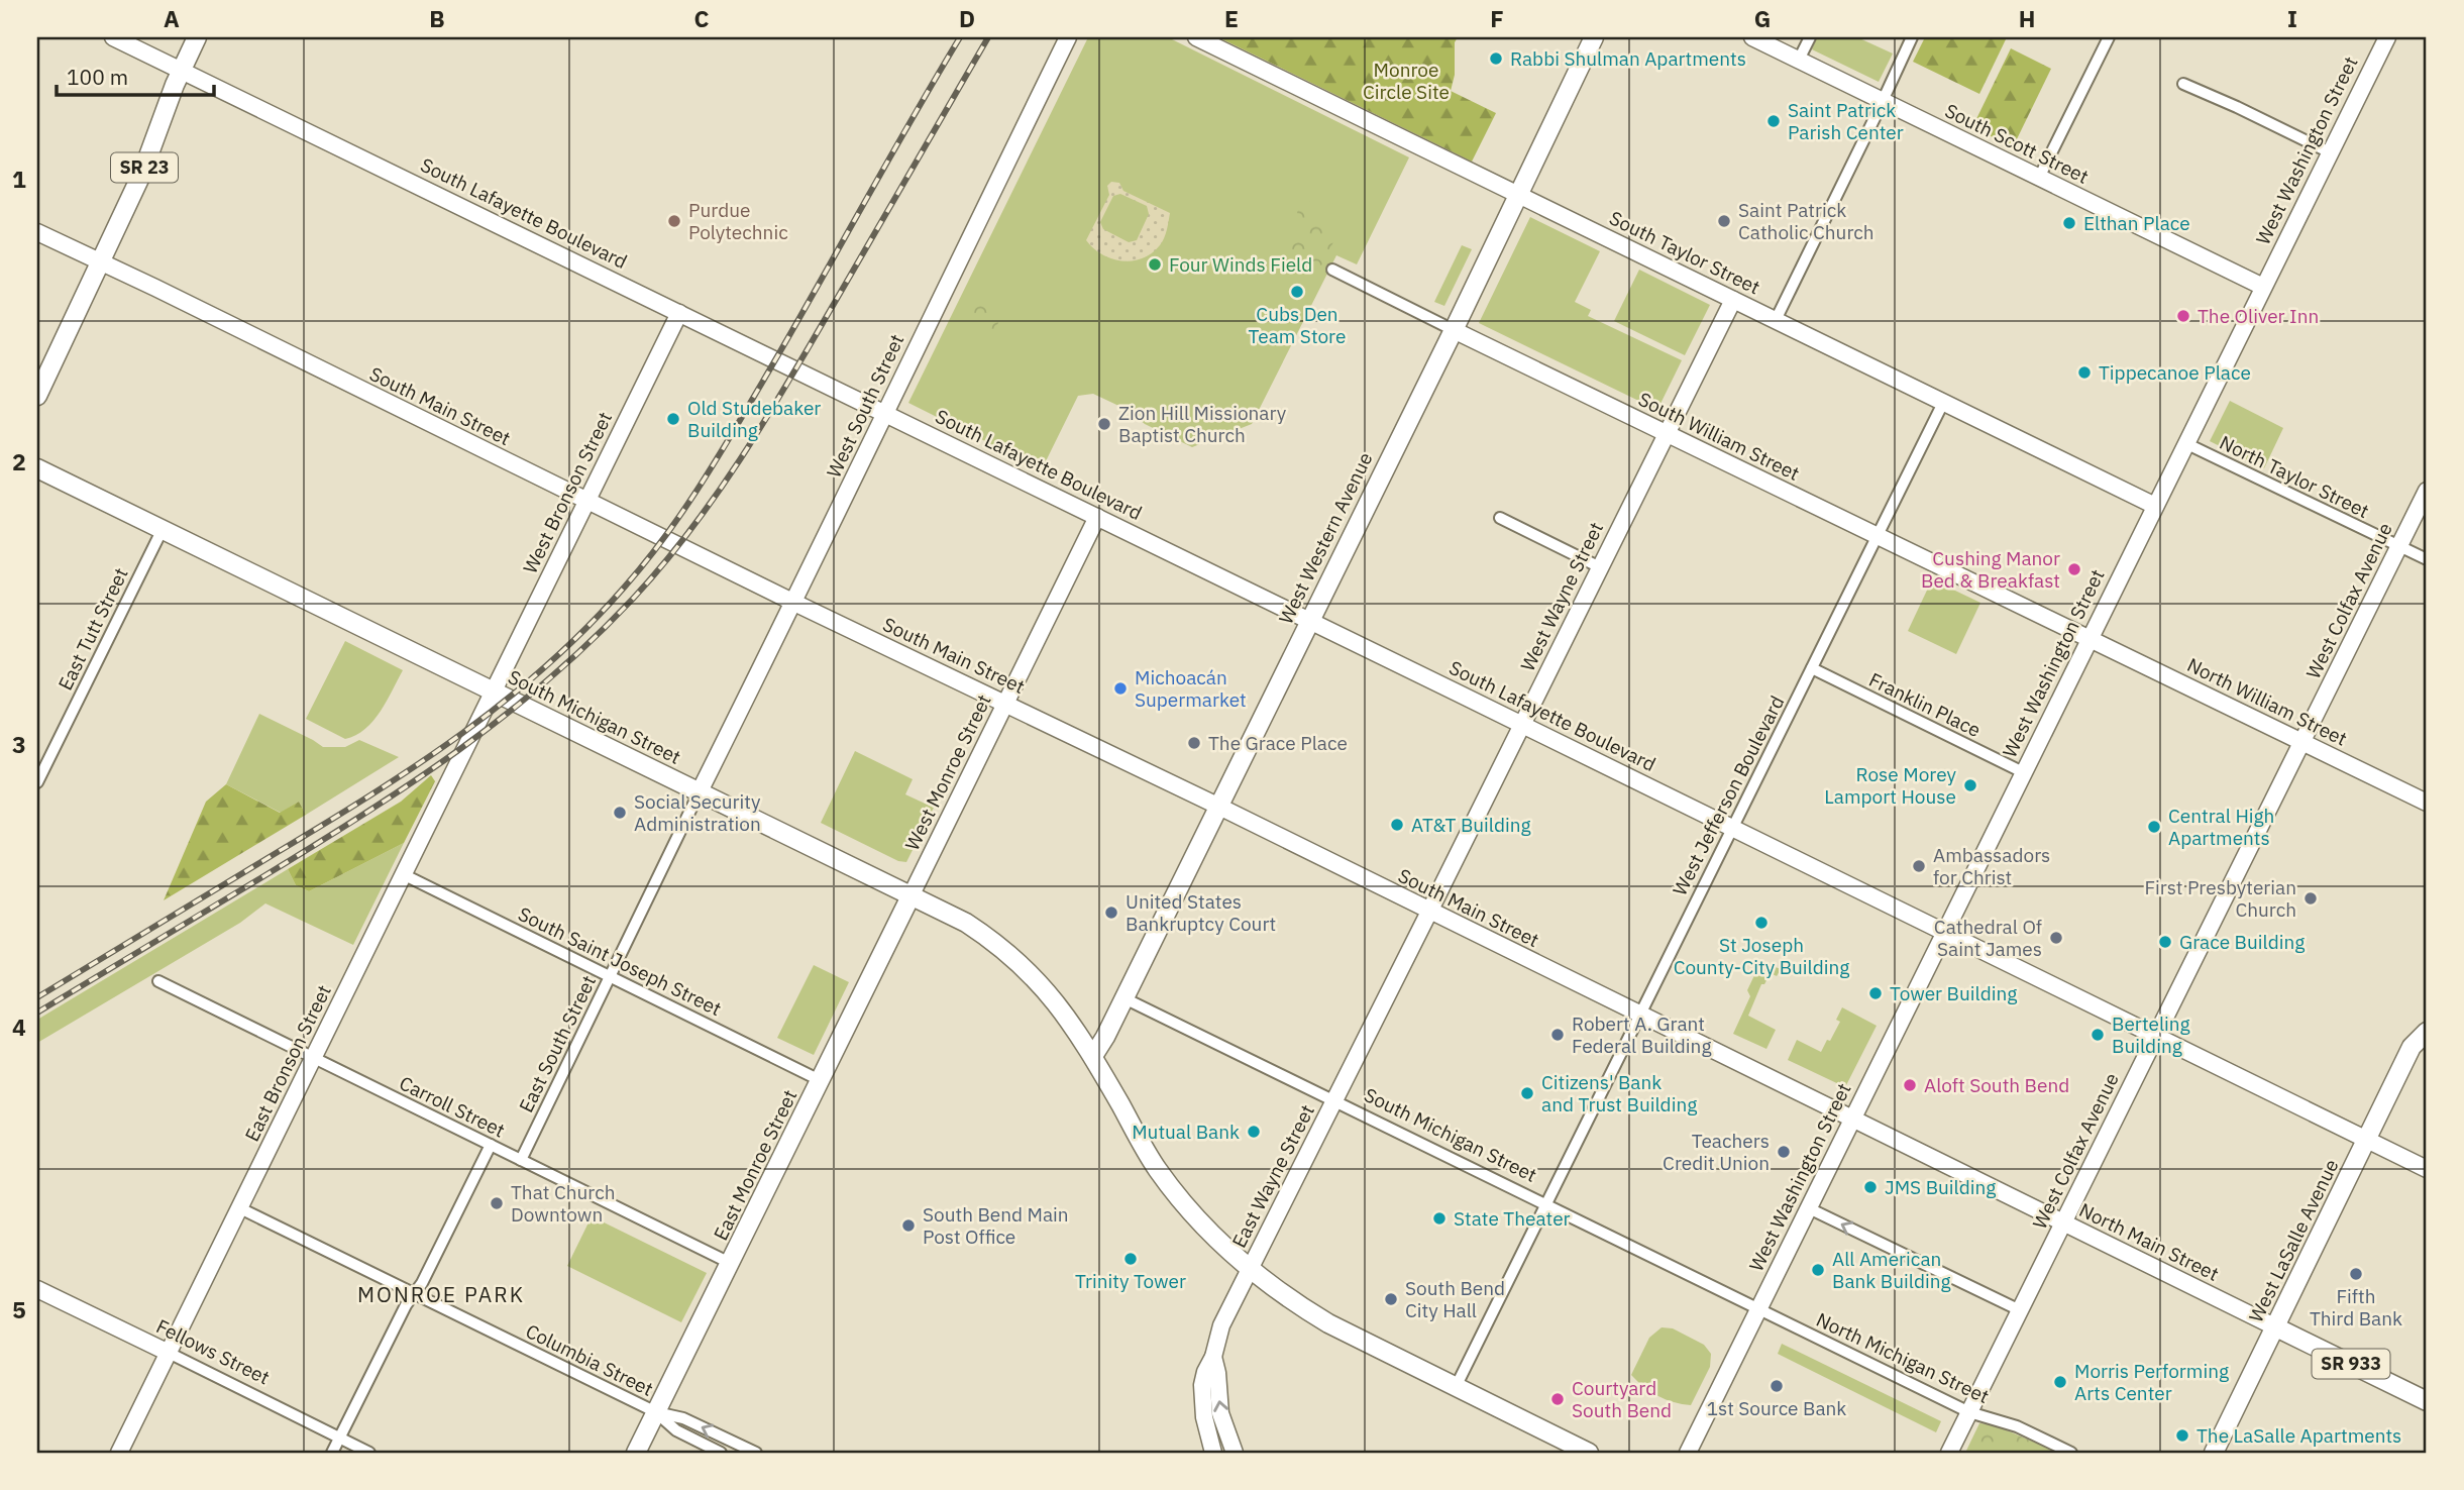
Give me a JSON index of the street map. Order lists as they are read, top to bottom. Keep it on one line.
{"streets":{"main road":["SR 23","West Western Avenue","South Michigan Street","East Monroe Street","West LaSalle Avenue","North Main Street","SR 933"],"street":["South Scott Street","West Washington Street","South Lafayette Boulevard","South Taylor Street","South Main Street","West South Street","South William Street","North Taylor Street","West Bronson Street","West Wayne Street","West Colfax Avenue","East Tutt Street","North William Street","Franklin Place","West Monroe Street","West Jefferson Boulevard","South Saint Joseph Street","East South Street","East Bronson Street","Carroll Street","East Wayne Street","Fellows Street","North Michigan Street","Columbia Street"]},"crossings":[["South Scott Street","West Washington Street"],["West Washington Street","South Lafayette Boulevard"],["West Washington Street","South Taylor Street"],["West Washington Street","South Main Street"],["West Washington Street","South William Street"],["West Washington Street","North Taylor Street"],["West Washington Street","North William Street"],["West Washington Street","Franklin Place"],["West Washington Street","South Michigan Street"],["West Washington Street","North Main Street"],["West Washington Street","North Michigan Street"],["SR 23","South Lafayette Boulevard"],["SR 23","South Main Street"],["South Lafayette Boulevard","West South Street"],["South Lafayette Boulevard","West Bronson Street"],["South Lafayette Boulevard","West Western Avenue"],["South Lafayette Boulevard","West Wayne Street"],["South Lafayette Boulevard","West Colfax Avenue"],["South Lafayette Boulevard","West Monroe Street"],["South Lafayette Boulevard","West Jefferson Boulevard"],["South Lafayette Boulevard","West LaSalle Avenue"],["South Taylor Street","West Western Avenue"],["South Taylor Street","West Wayne Street"],["South Taylor Street","West Jefferson Boulevard"],["South Main Street","West South Street"],["South Main Street","West Bronson Street"],["South Main Street","West Western Avenue"],["South Main Street","West Wayne Street"],["South Main Street","West Monroe Street"],["South Main Street","West Jefferson Boulevard"],["South Main Street","North Main Street"],["West South Street","South Michigan Street"],["West South Street","East South Street"],["South William Street","West Western Avenue"],["South William Street","West Wayne Street"],["South William Street","North William Street"],["South William Street","West Jefferson Boulevard"],["North Taylor Street","West Colfax Avenue"],["West Bronson Street","South Michigan Street"],["West Bronson Street","East Bronson Street"],["West Western Avenue","South Michigan Street"],["West Wayne Street","South Michigan Street"],["West Wayne Street","East Wayne Street"],["West Colfax Avenue","North William Street"],["West Colfax Avenue","North Main Street"],["West Colfax Avenue","North Michigan Street"],["East Tutt Street","South Michigan Street"],["Franklin Place","West Jefferson Boulevard"],["South Michigan Street","West Monroe Street"],["South Michigan Street","West Jefferson Boulevard"],["South Michigan Street","East South Street"],["South Michigan Street","East Bronson Street"],["South Michigan Street","East Monroe Street"],["South Michigan Street","East Wayne Street"],["South Michigan Street","North Michigan Street"],["West Monroe Street","East Monroe Street"],["South Saint Joseph Street","East South Street"],["South Saint Joseph Street","East Bronson Street"],["South Saint Joseph Street","East Monroe Street"],["East South Street","Carroll Street"],["East Bronson Street","Carroll Street"],["East Bronson Street","Fellows Street"],["East Bronson Street","Columbia Street"],["Carroll Street","East Monroe Street"],["East Monroe Street","Columbia Street"],["West LaSalle Avenue","North Main Street"]],"districts":["MONROE PARK"],"parks":["Monroe Circle Site"],"places":["Rabbi Shulman Apartments","Saint Patrick Parish Center","Purdue Polytechnic","Saint Patrick Catholic Church","Elthan Place","Four Winds Field","Cubs Den Team Store","The Oliver Inn","Tippecanoe Place","Old Studebaker Building","Zion Hill Missionary Baptist Church","Cushing Manor Bed & Breakfast","Michoacán Supermarket","The Grace Place","Rose Morey Lamport House","Social Security Administration","AT&T Building","Central High Apartments","Ambassadors for Christ","First Presbyterian Church","United States Bankruptcy Court","St Joseph County-City Building","Cathedral Of Saint James","Grace Building","Tower Building","Robert A. Grant Federal Building","Berteling Building","Aloft South Bend","Citizens' Bank and Trust Building","Mutual Bank","Teachers Credit Union","JMS Building","That Church Downtown","State Theater","South Bend Main Post Office","Trinity Tower","All American Bank Building","Fifth Third Bank","South Bend City Hall","Morris Performing Arts Center","1st Source Bank","Courtyard South Bend","The LaSalle Apartments"],"scale_bar":"100 m","grid":{"columns":["A","B","C","D","E","F","G","H","I"],"rows":["1","2","3","4","5"]}}
